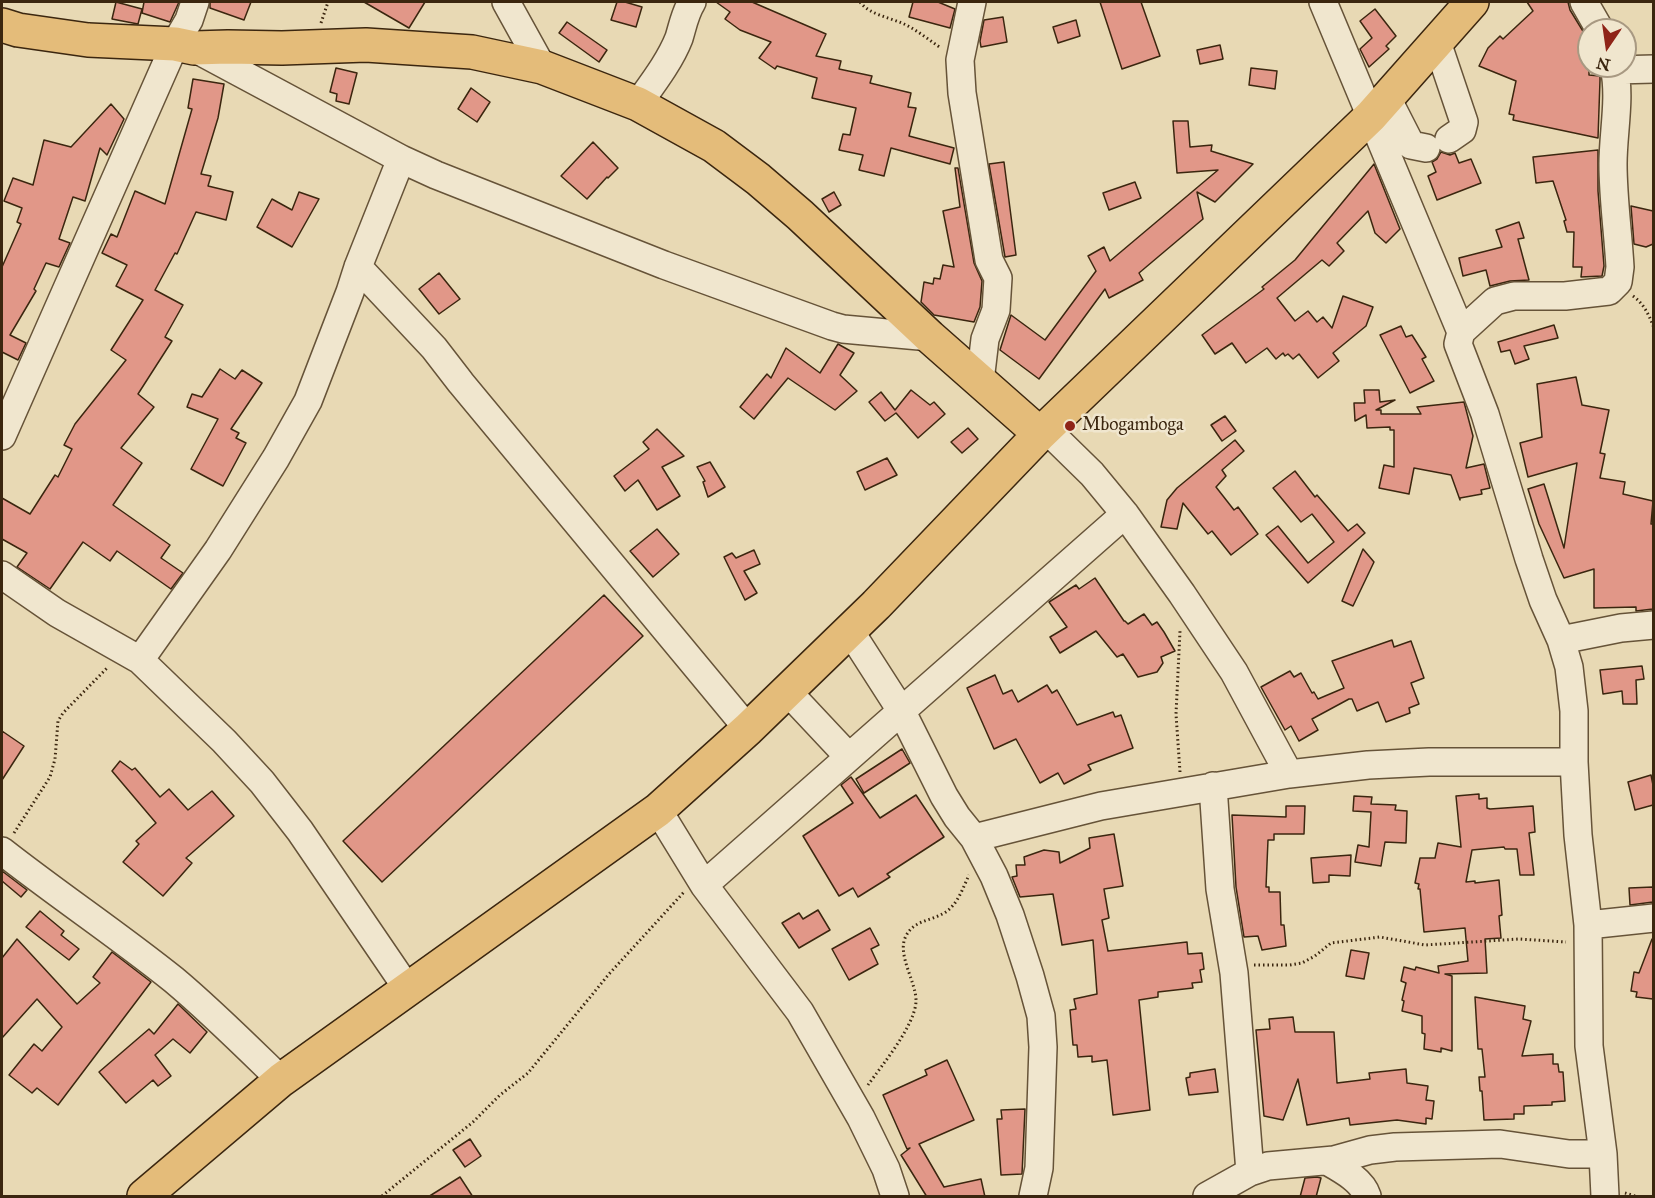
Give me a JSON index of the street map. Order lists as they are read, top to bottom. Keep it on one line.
{"places":["Mbogamboga"],"north":"bottom"}
